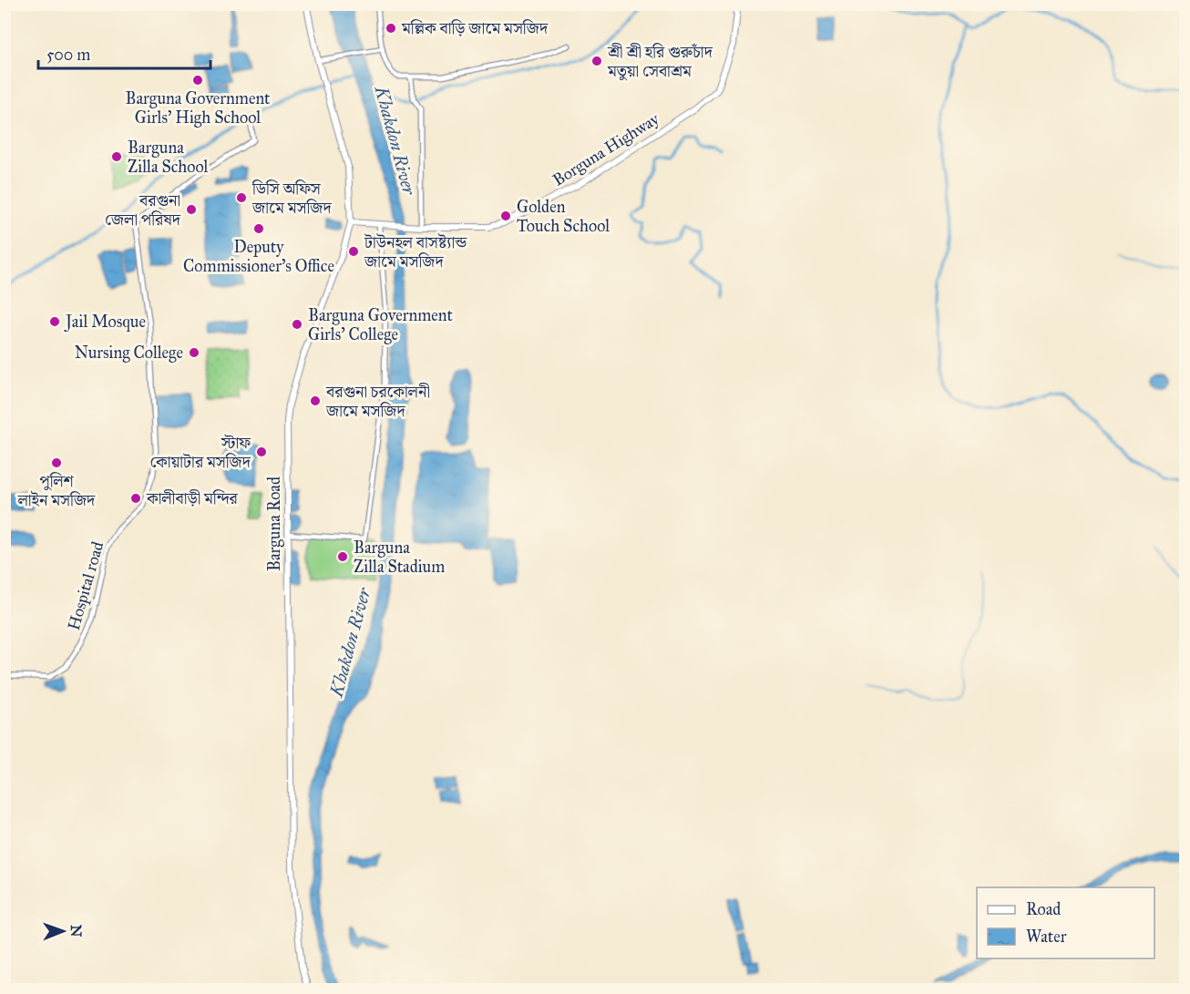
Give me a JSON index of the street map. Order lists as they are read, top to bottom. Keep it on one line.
{"streets":{"main road":["Borguna Highway","Barguna Road"],"street":["Hospital road"]},"crossings":[["Borguna Highway","Barguna Road"]],"water":["Khakdon River"],"places":["মল্লিক বাড়ি জামে মসজিদ","শ্রী শ্রী হরি গুরুচাঁদ মতুয়া সেবাশ্রম","Barguna Government Girls' High School","Barguna Zilla School","ডিসি অফিস জামে মসজিদ","বরগুনা জেলা পরিষদ","Golden Touch School","Deputy Commissioner's Office","টাউনহল বাসষ্ট্যান্ড জামে মসজিদ","Jail Mosque","Barguna Government Girls' College","Nursing College","বরগুনা চরকোলনী জামে মসজিদ","স্টাফ কোয়াটার মসজিদ","পুলিশ লাইন মসজিদ","কালীবাড়ী মন্দির","Barguna Zilla Stadium"],"legend":["Road","Water"],"scale_bar":"500 m","north":"right"}
